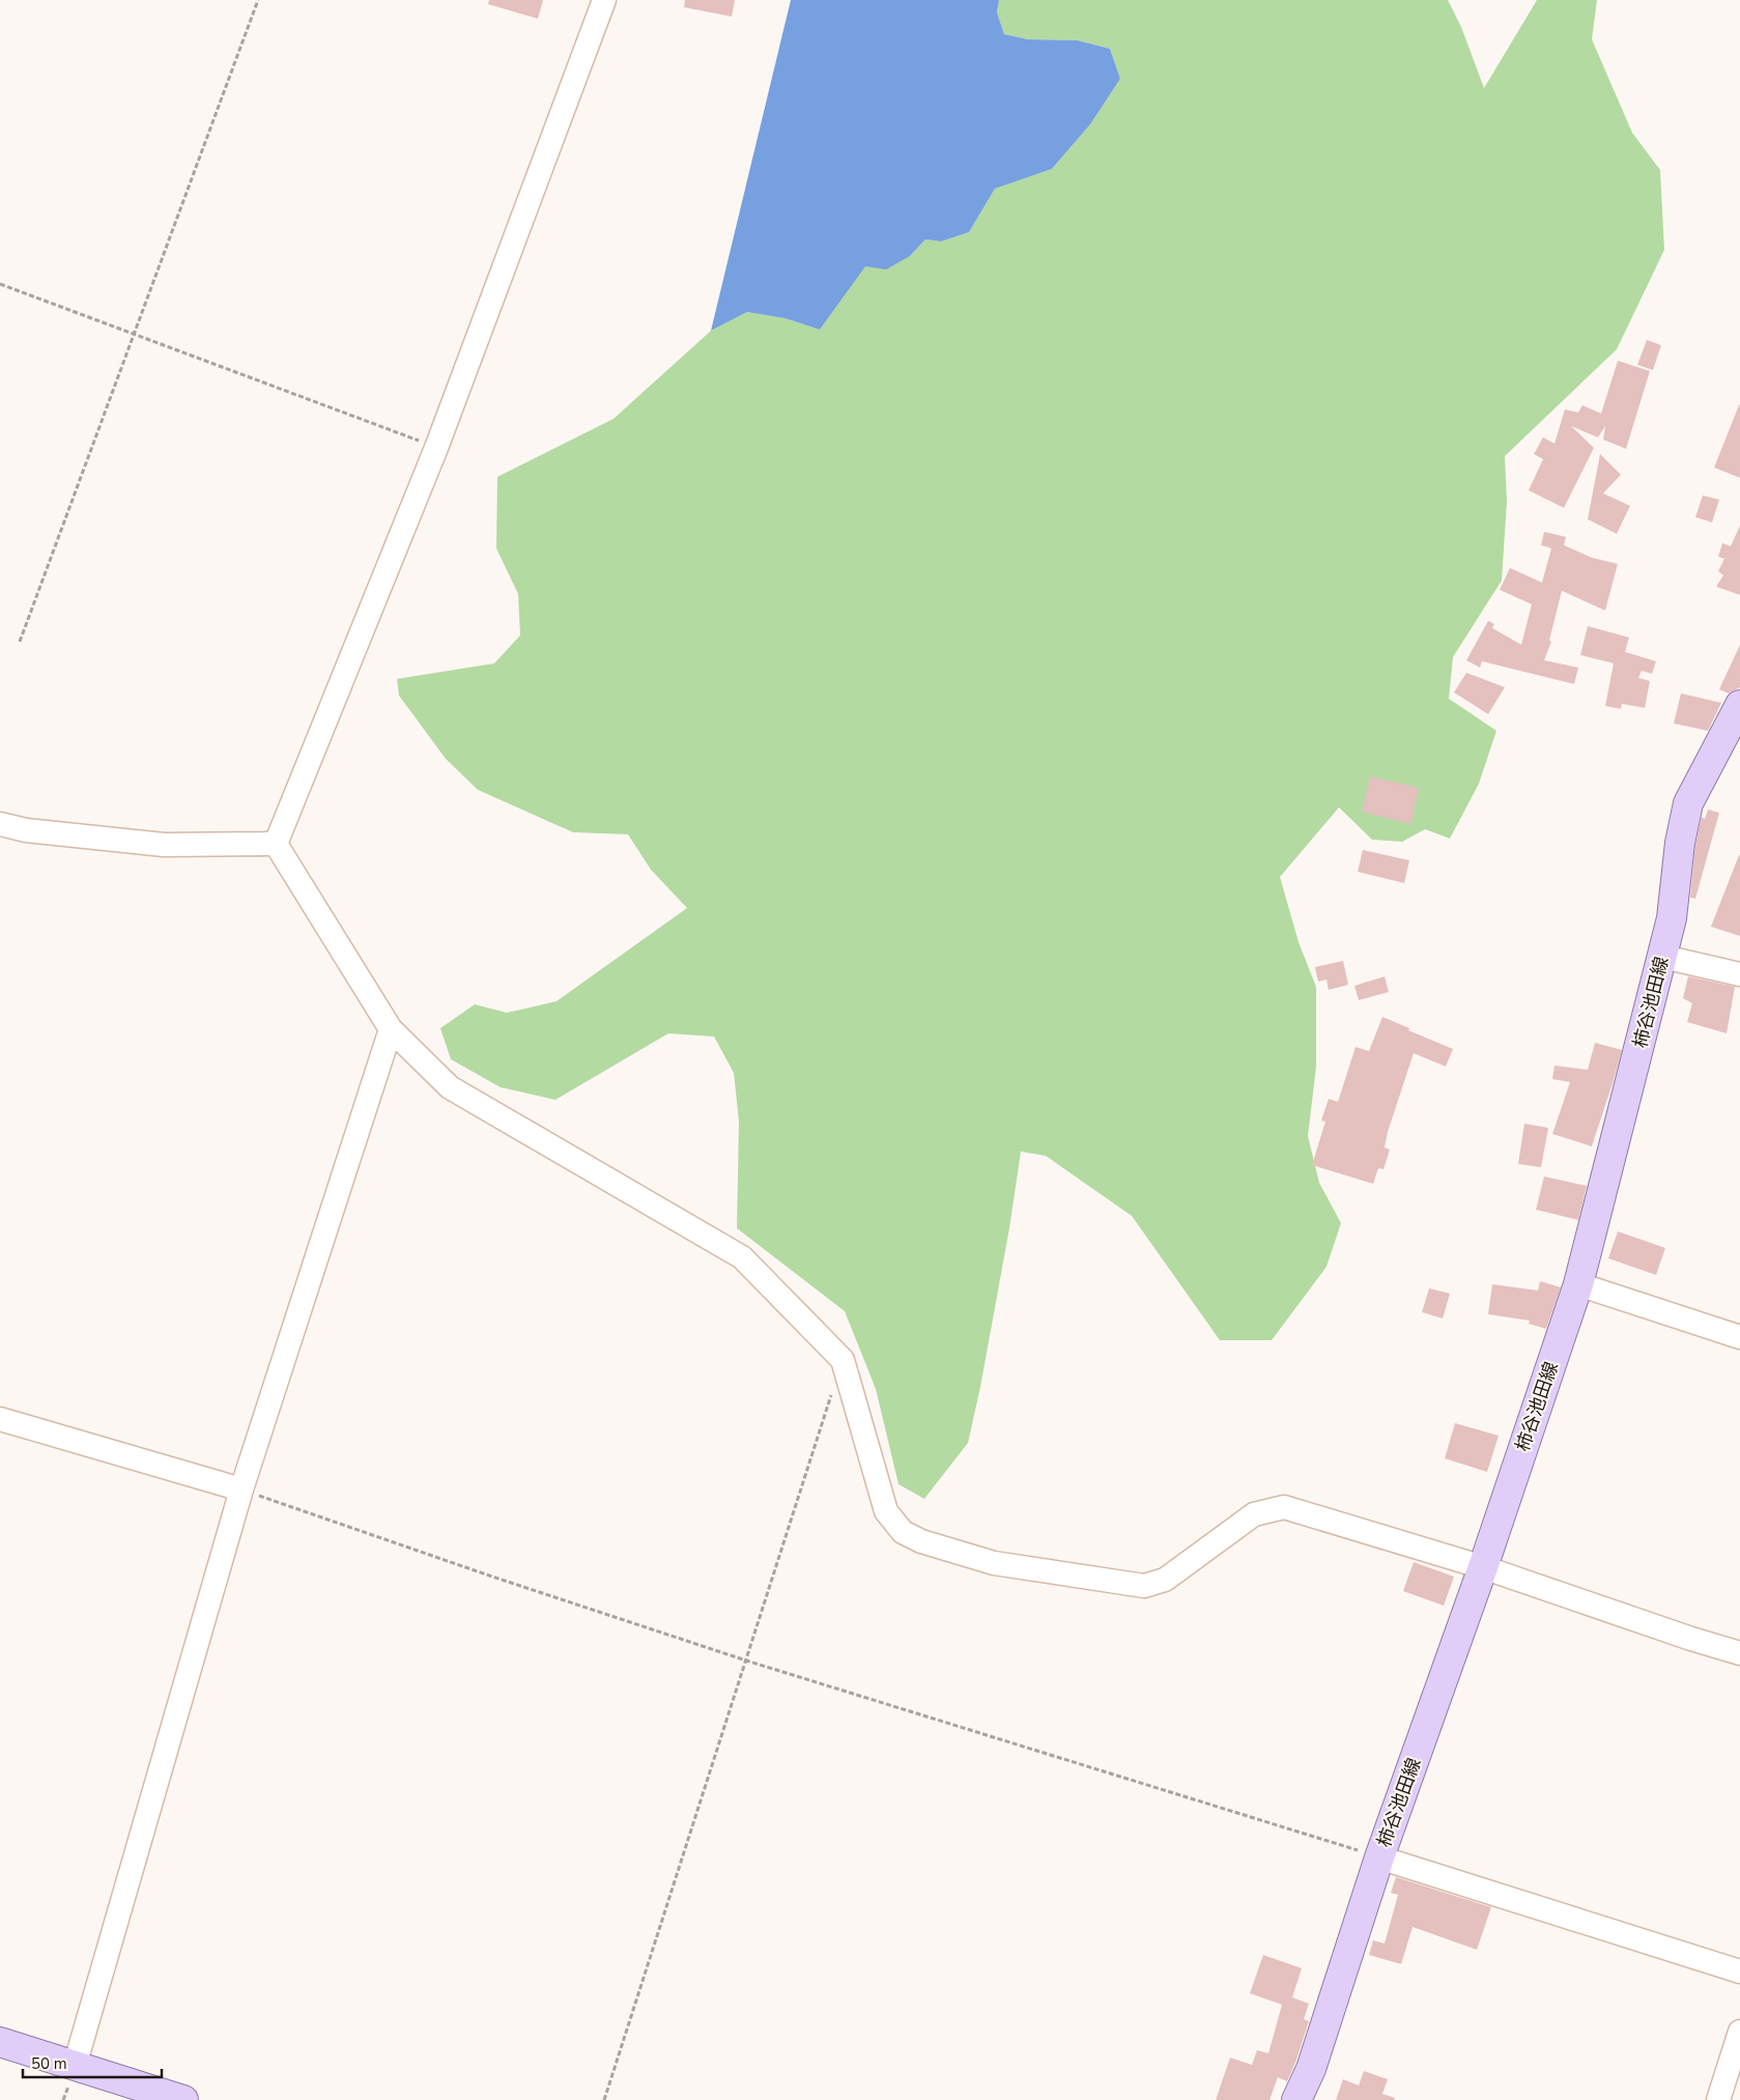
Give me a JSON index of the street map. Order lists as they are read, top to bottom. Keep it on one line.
{"streets":{"main road":["柿谷池田線"]},"scale_bar":"50 m"}
